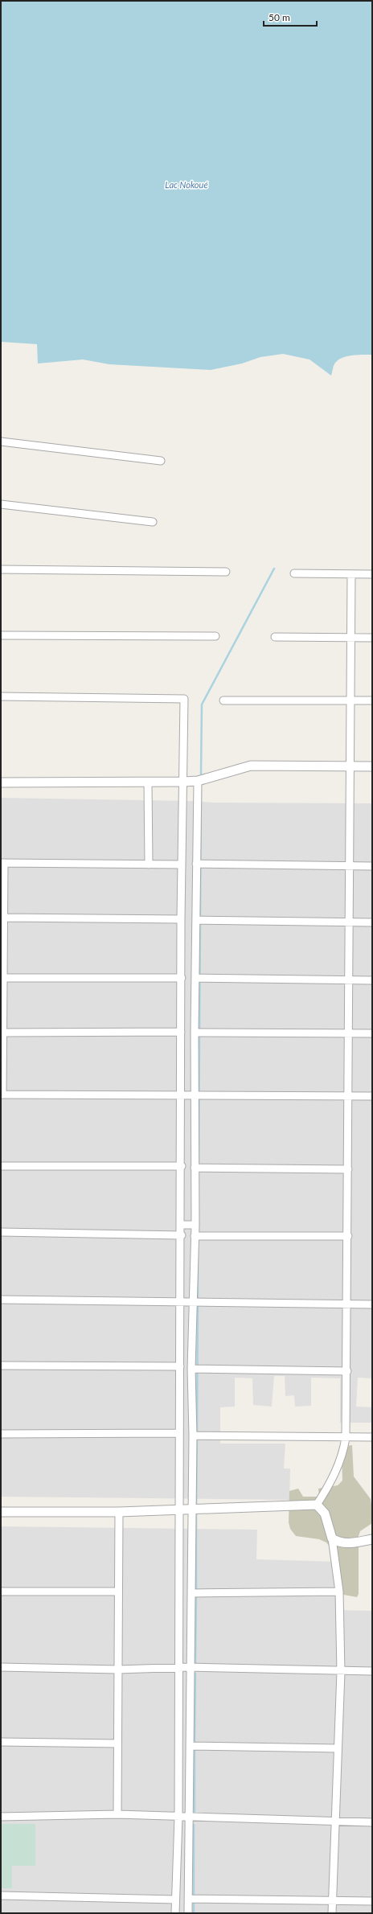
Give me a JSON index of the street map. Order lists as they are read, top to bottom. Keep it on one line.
{"water":["Lac Nokoué"],"scale_bar":"50 m"}
